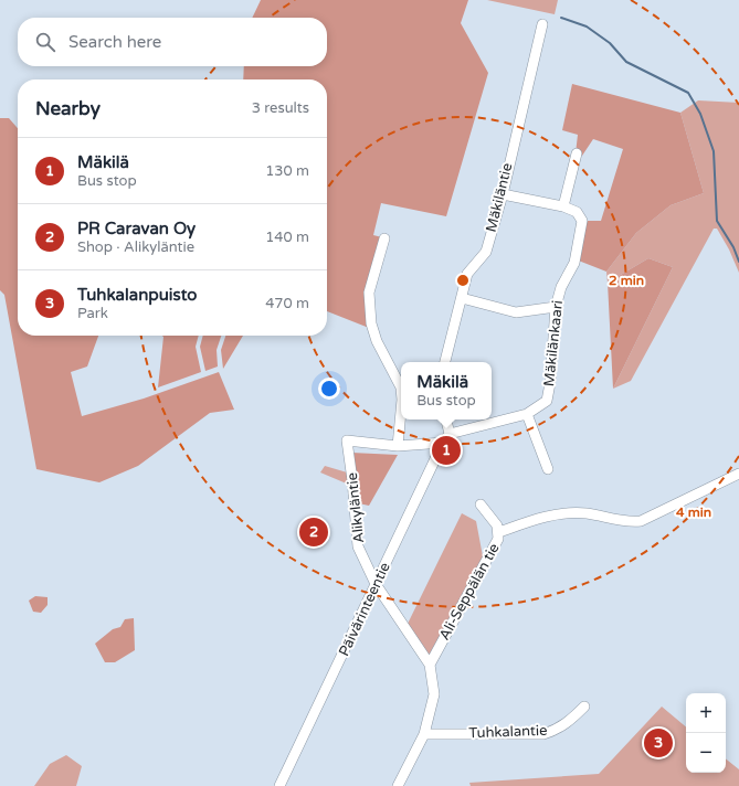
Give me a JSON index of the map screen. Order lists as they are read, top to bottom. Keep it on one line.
{"streets":{"street":["Mäkiläntie","Mäkilänkaari","Alikyläntie","Ali-Seppälän tie","Päivärinteentie","Tuhkalantie"]},"crossings":[["Mäkiläntie","Mäkilänkaari"],["Mäkilänkaari","Päivärinteentie"],["Alikyläntie","Ali-Seppälän tie"],["Alikyläntie","Päivärinteentie"],["Alikyläntie","Tuhkalantie"]],"page":{"search":"Search here","heading":["Nearby","3 results"],"list":[{"mark":"1","name":"Mäkilä","note":"Bus stop","value":"130 m"},{"mark":"2","name":"PR Caravan Oy","note":"Shop · Alikyläntie","value":"140 m"},{"mark":"3","name":"Tuhkalanpuisto","note":"Park","value":"470 m"}],"popup":["Mäkilä","Bus stop"],"pins":["1","2","3"],"map_buttons":["+","−"]},"rings":["2 min","4 min"]}
